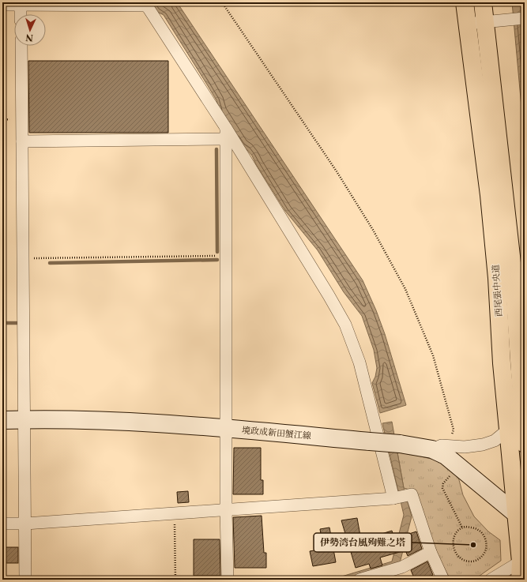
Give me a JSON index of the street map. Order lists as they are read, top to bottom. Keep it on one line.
{"streets":{"main road":["西尾張中央道","境政成新田蟹江線"]},"crossings":[["西尾張中央道","境政成新田蟹江線"]],"places":["伊勢湾台風殉難之塔"],"north":"bottom"}
